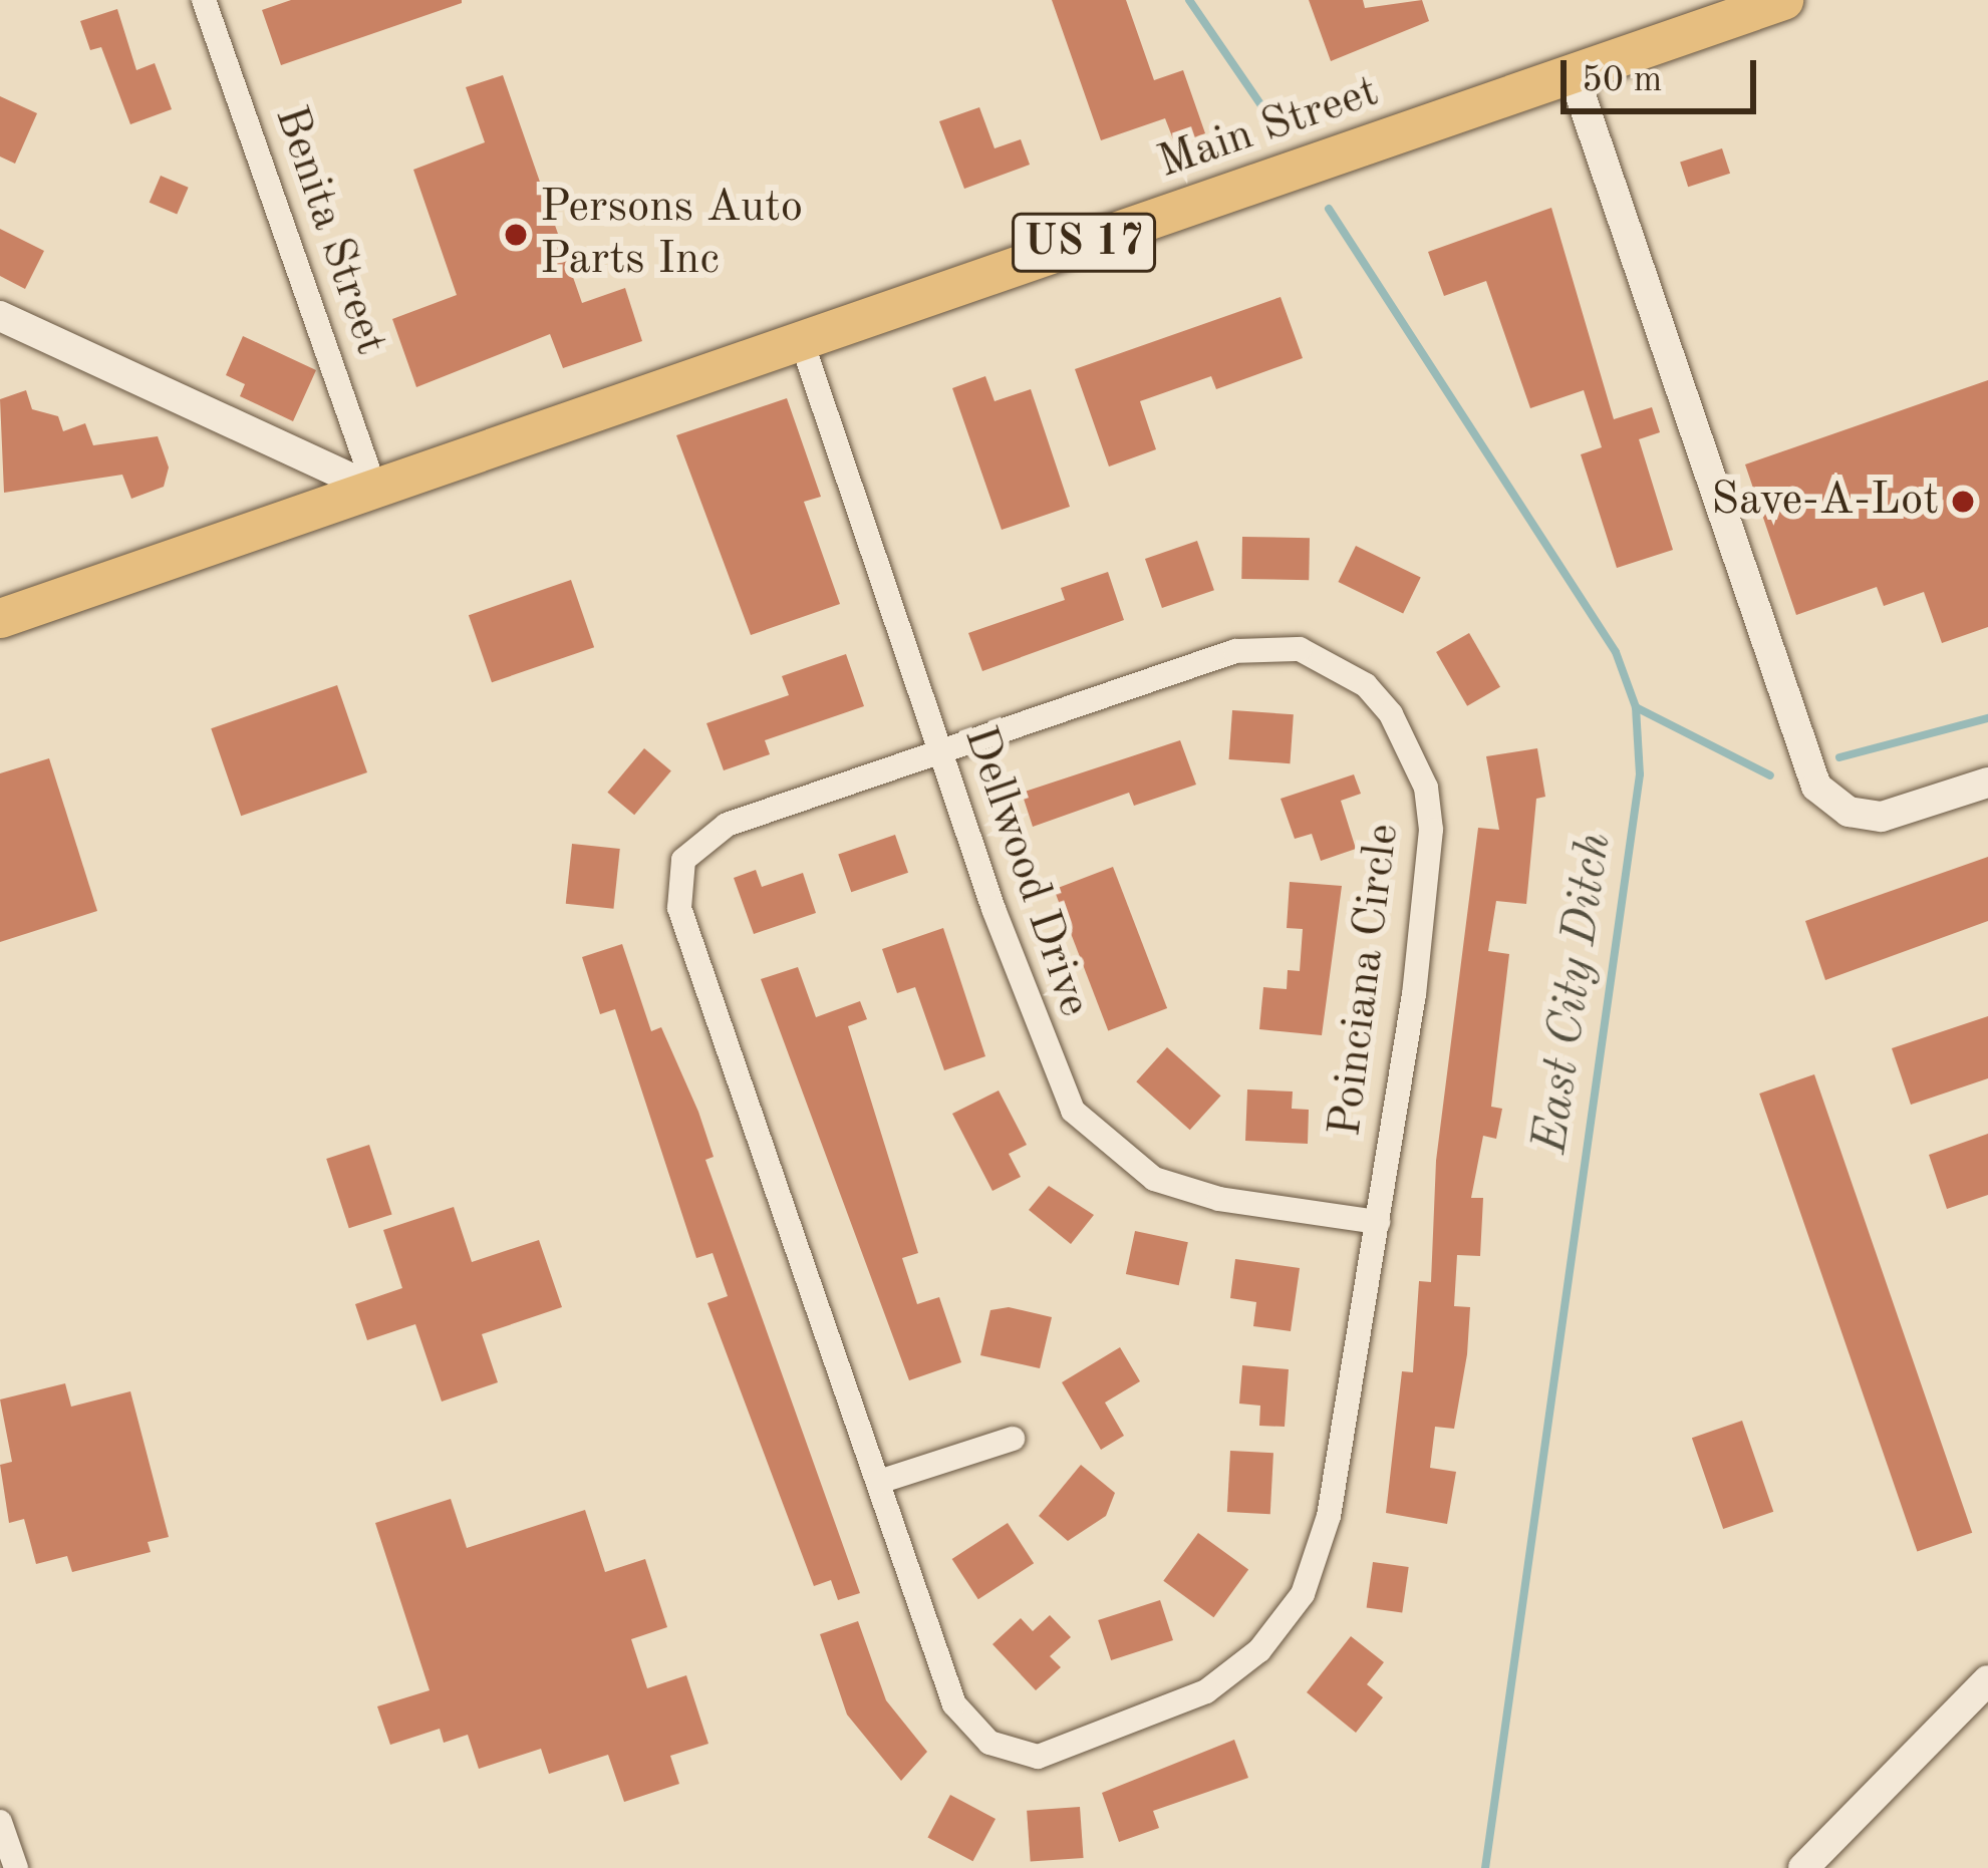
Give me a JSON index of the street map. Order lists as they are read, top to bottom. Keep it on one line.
{"streets":{"main road":["Main Street","US 17"],"street":["Benita Street","Dellwood Drive","Poinciana Circle"]},"crossings":[["Main Street","Benita Street"],["Main Street","US 17"],["Main Street","Dellwood Drive"],["Benita Street","US 17"],["Dellwood Drive","Poinciana Circle"]],"water":["East City Ditch"],"places":["Persons Auto Parts Inc","Save-A-Lot"],"scale_bar":"50 m"}
